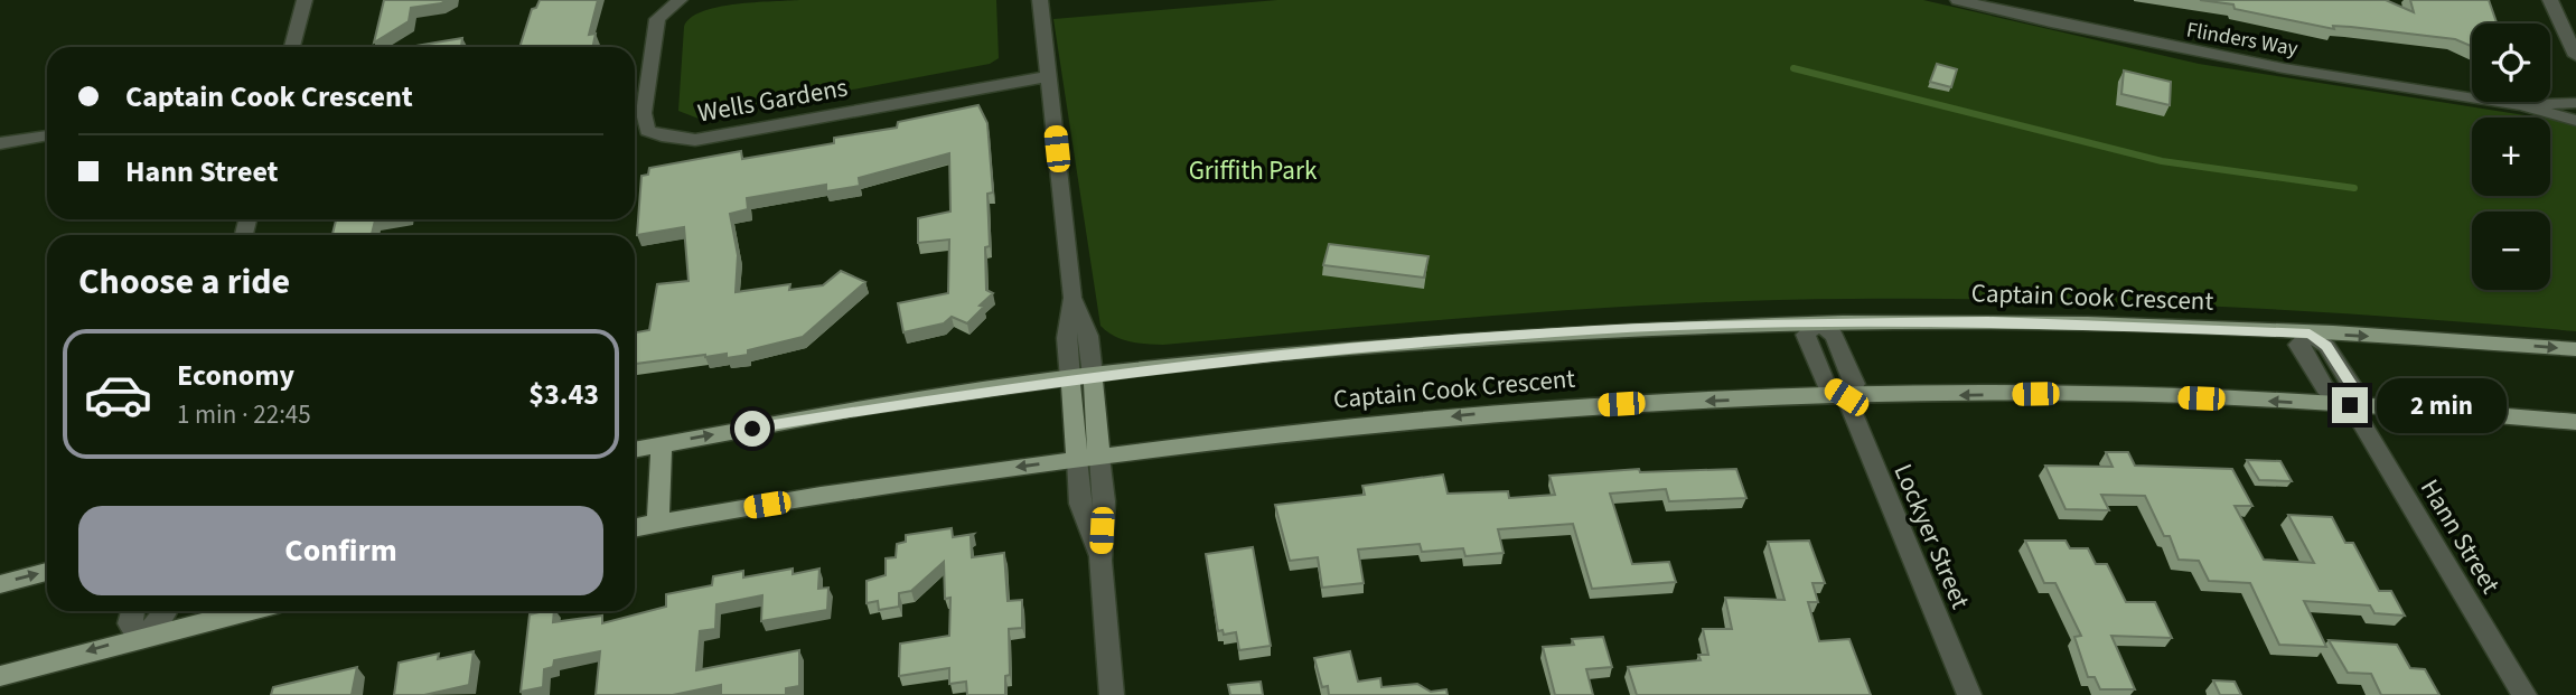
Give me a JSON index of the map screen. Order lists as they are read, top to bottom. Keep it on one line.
{"streets":{"main road":["Captain Cook Crescent"],"street":["Flinders Way","Wells Gardens","Lockyer Street","Hann Street"]},"crossings":[["Captain Cook Crescent","Lockyer Street"],["Captain Cook Crescent","Hann Street"]],"parks":["Griffith Park"],"page":{"map_buttons":["+","−"],"banner":["Captain Cook Crescent","Hann Street"],"heading":"Choose a ride","list":[{"name":"Economy","note":"1 min · 22:45","value":"$3.43"}],"bubble":"2 min","buttons":"Confirm"}}
